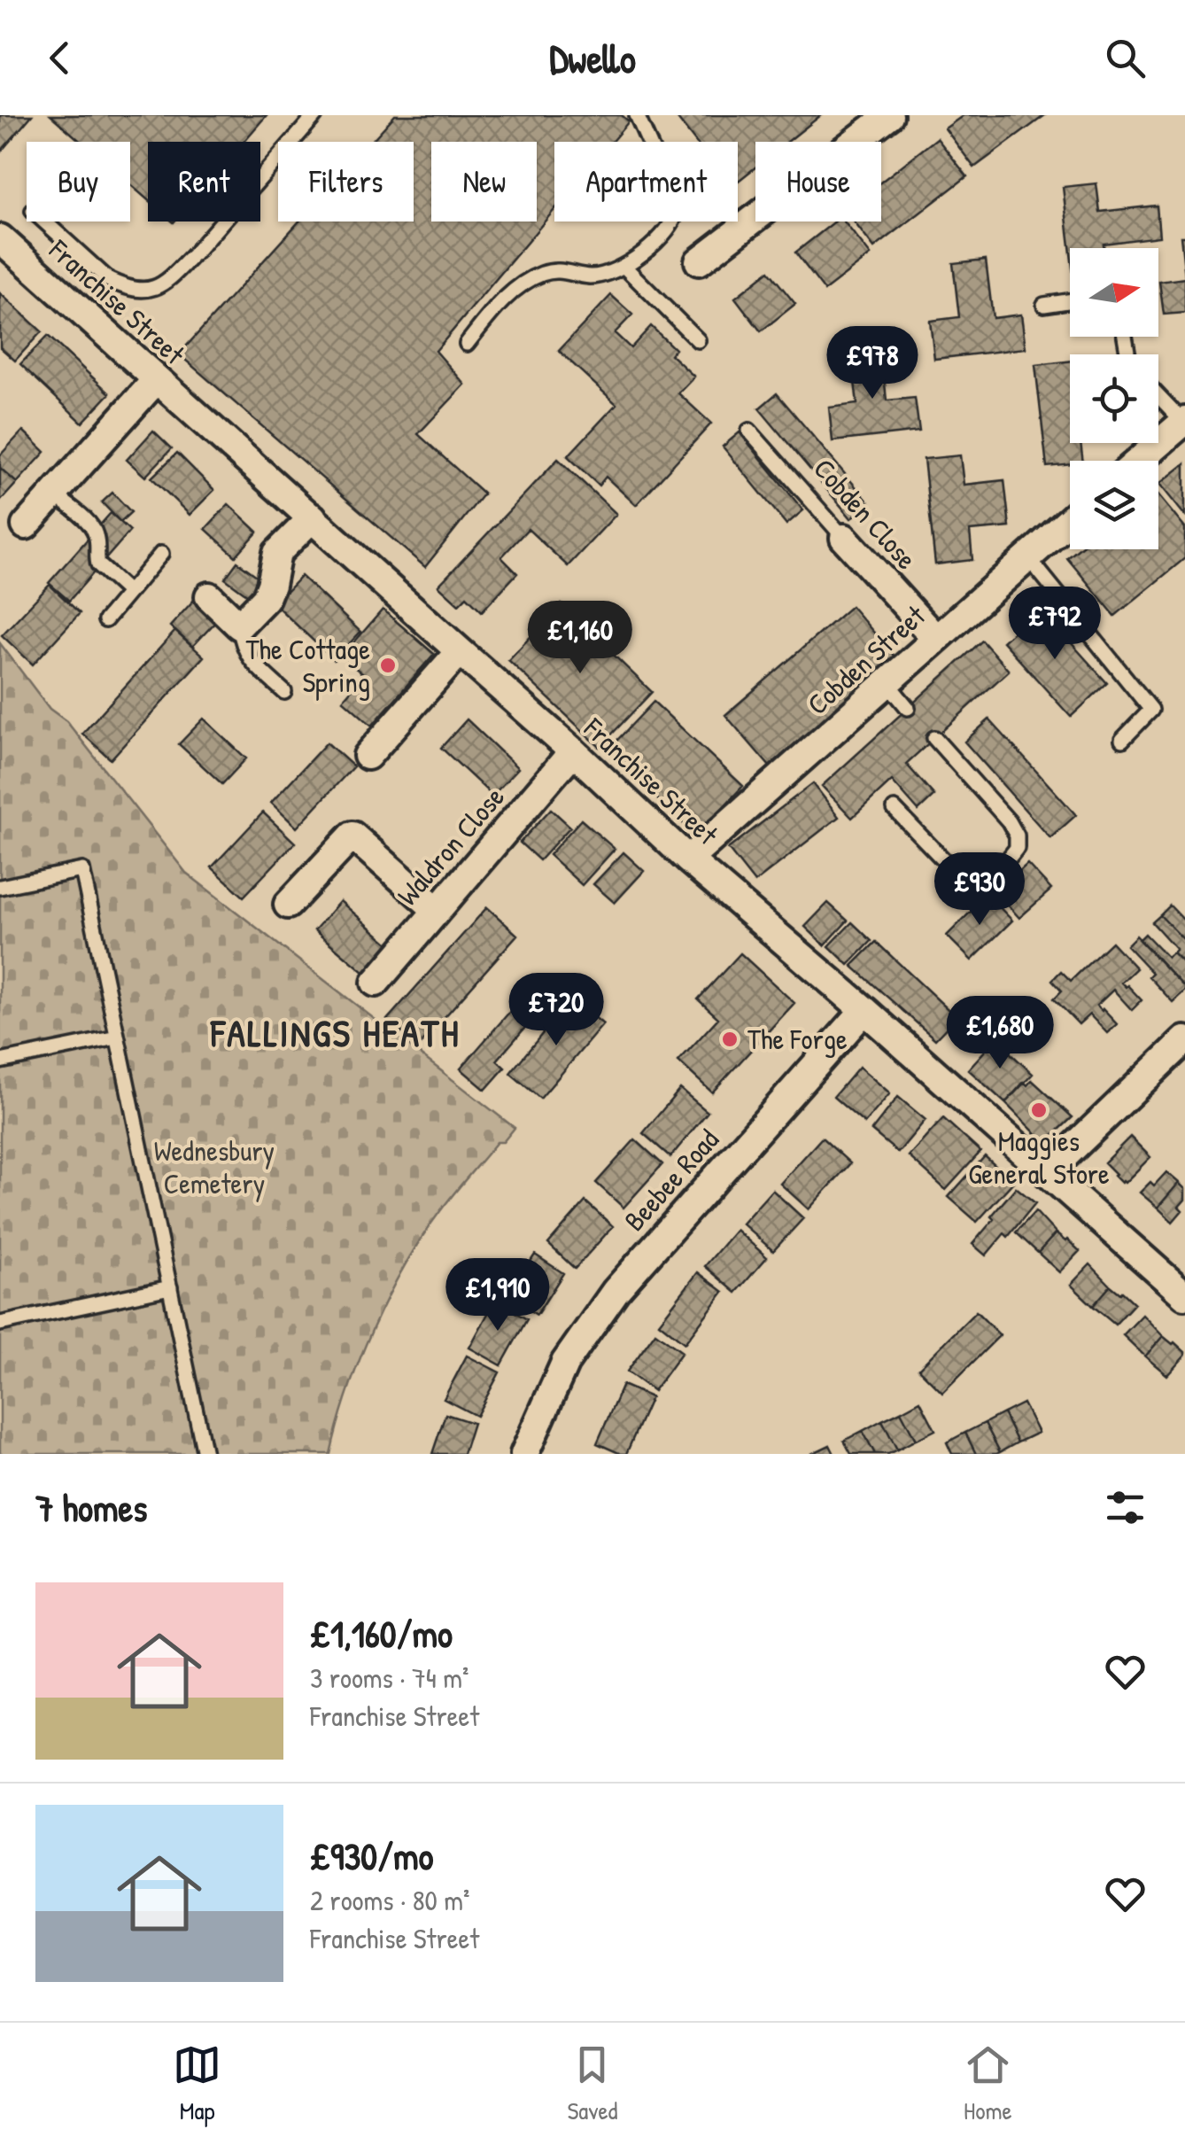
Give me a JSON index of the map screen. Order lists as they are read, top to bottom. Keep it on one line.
{"streets":{"street":["Franchise Street","Cobden Close","Cobden Street","Waldron Close","Beebee Road"]},"crossings":[["Franchise Street","Cobden Street"],["Franchise Street","Waldron Close"],["Franchise Street","Beebee Road"],["Cobden Close","Cobden Street"]],"districts":["FALLINGS HEATH"],"parks":["Wednesbury Cemetery"],"places":["The Cottage Spring","The Forge","Maggies General Store"],"north":"right","page":{"header":"Dwello","chip":["Buy","Rent","Filters","New","Apartment","House"],"price":["£978","£792","£1,160","£930","£720","£1,680","£1,910"],"heading":"7 homes","list":[{"name":"£1,160/mo","note":"3 rooms · 74 m² · Franchise Street"},{"name":"£930/mo","note":"2 rooms · 80 m² · Franchise Street"}],"tabs":["Map","Saved","Home"]}}
